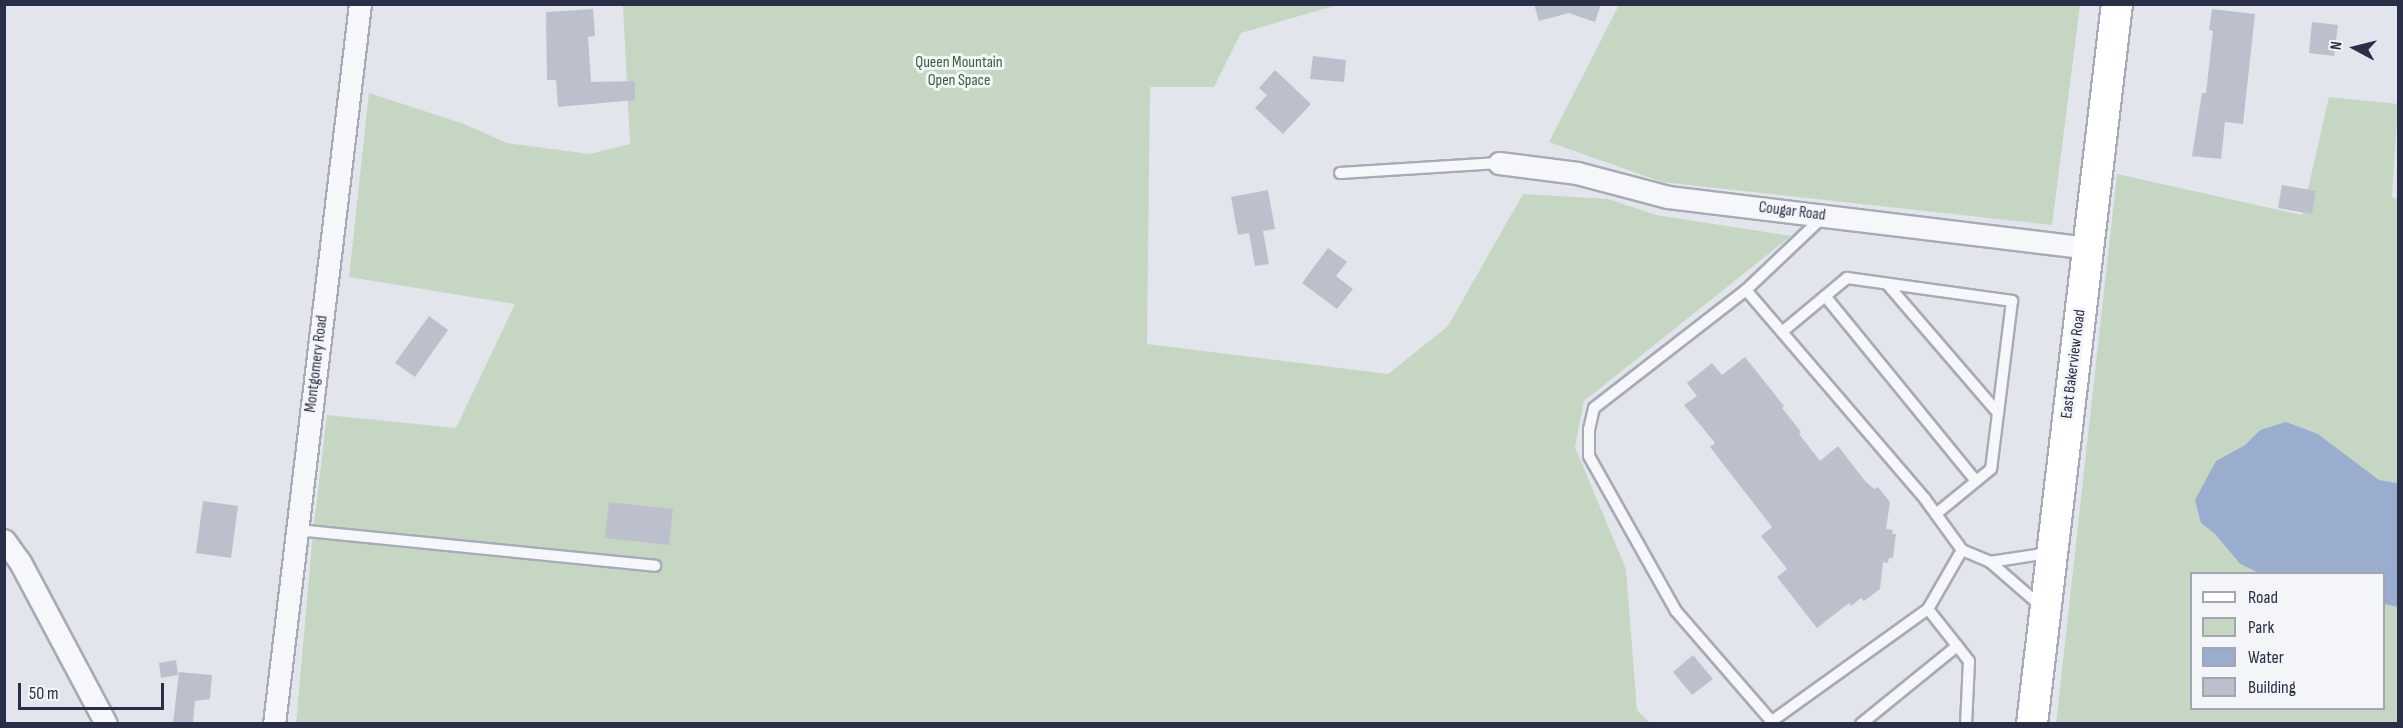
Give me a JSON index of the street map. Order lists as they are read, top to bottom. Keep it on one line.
{"streets":{"main road":["East Bakerview Road"],"street":["Cougar Road","Montgomery Road"]},"crossings":[["Cougar Road","East Bakerview Road"]],"parks":["Queen Mountain Open Space"],"legend":["Road","Park","Water","Building"],"scale_bar":"50 m","north":"left"}
